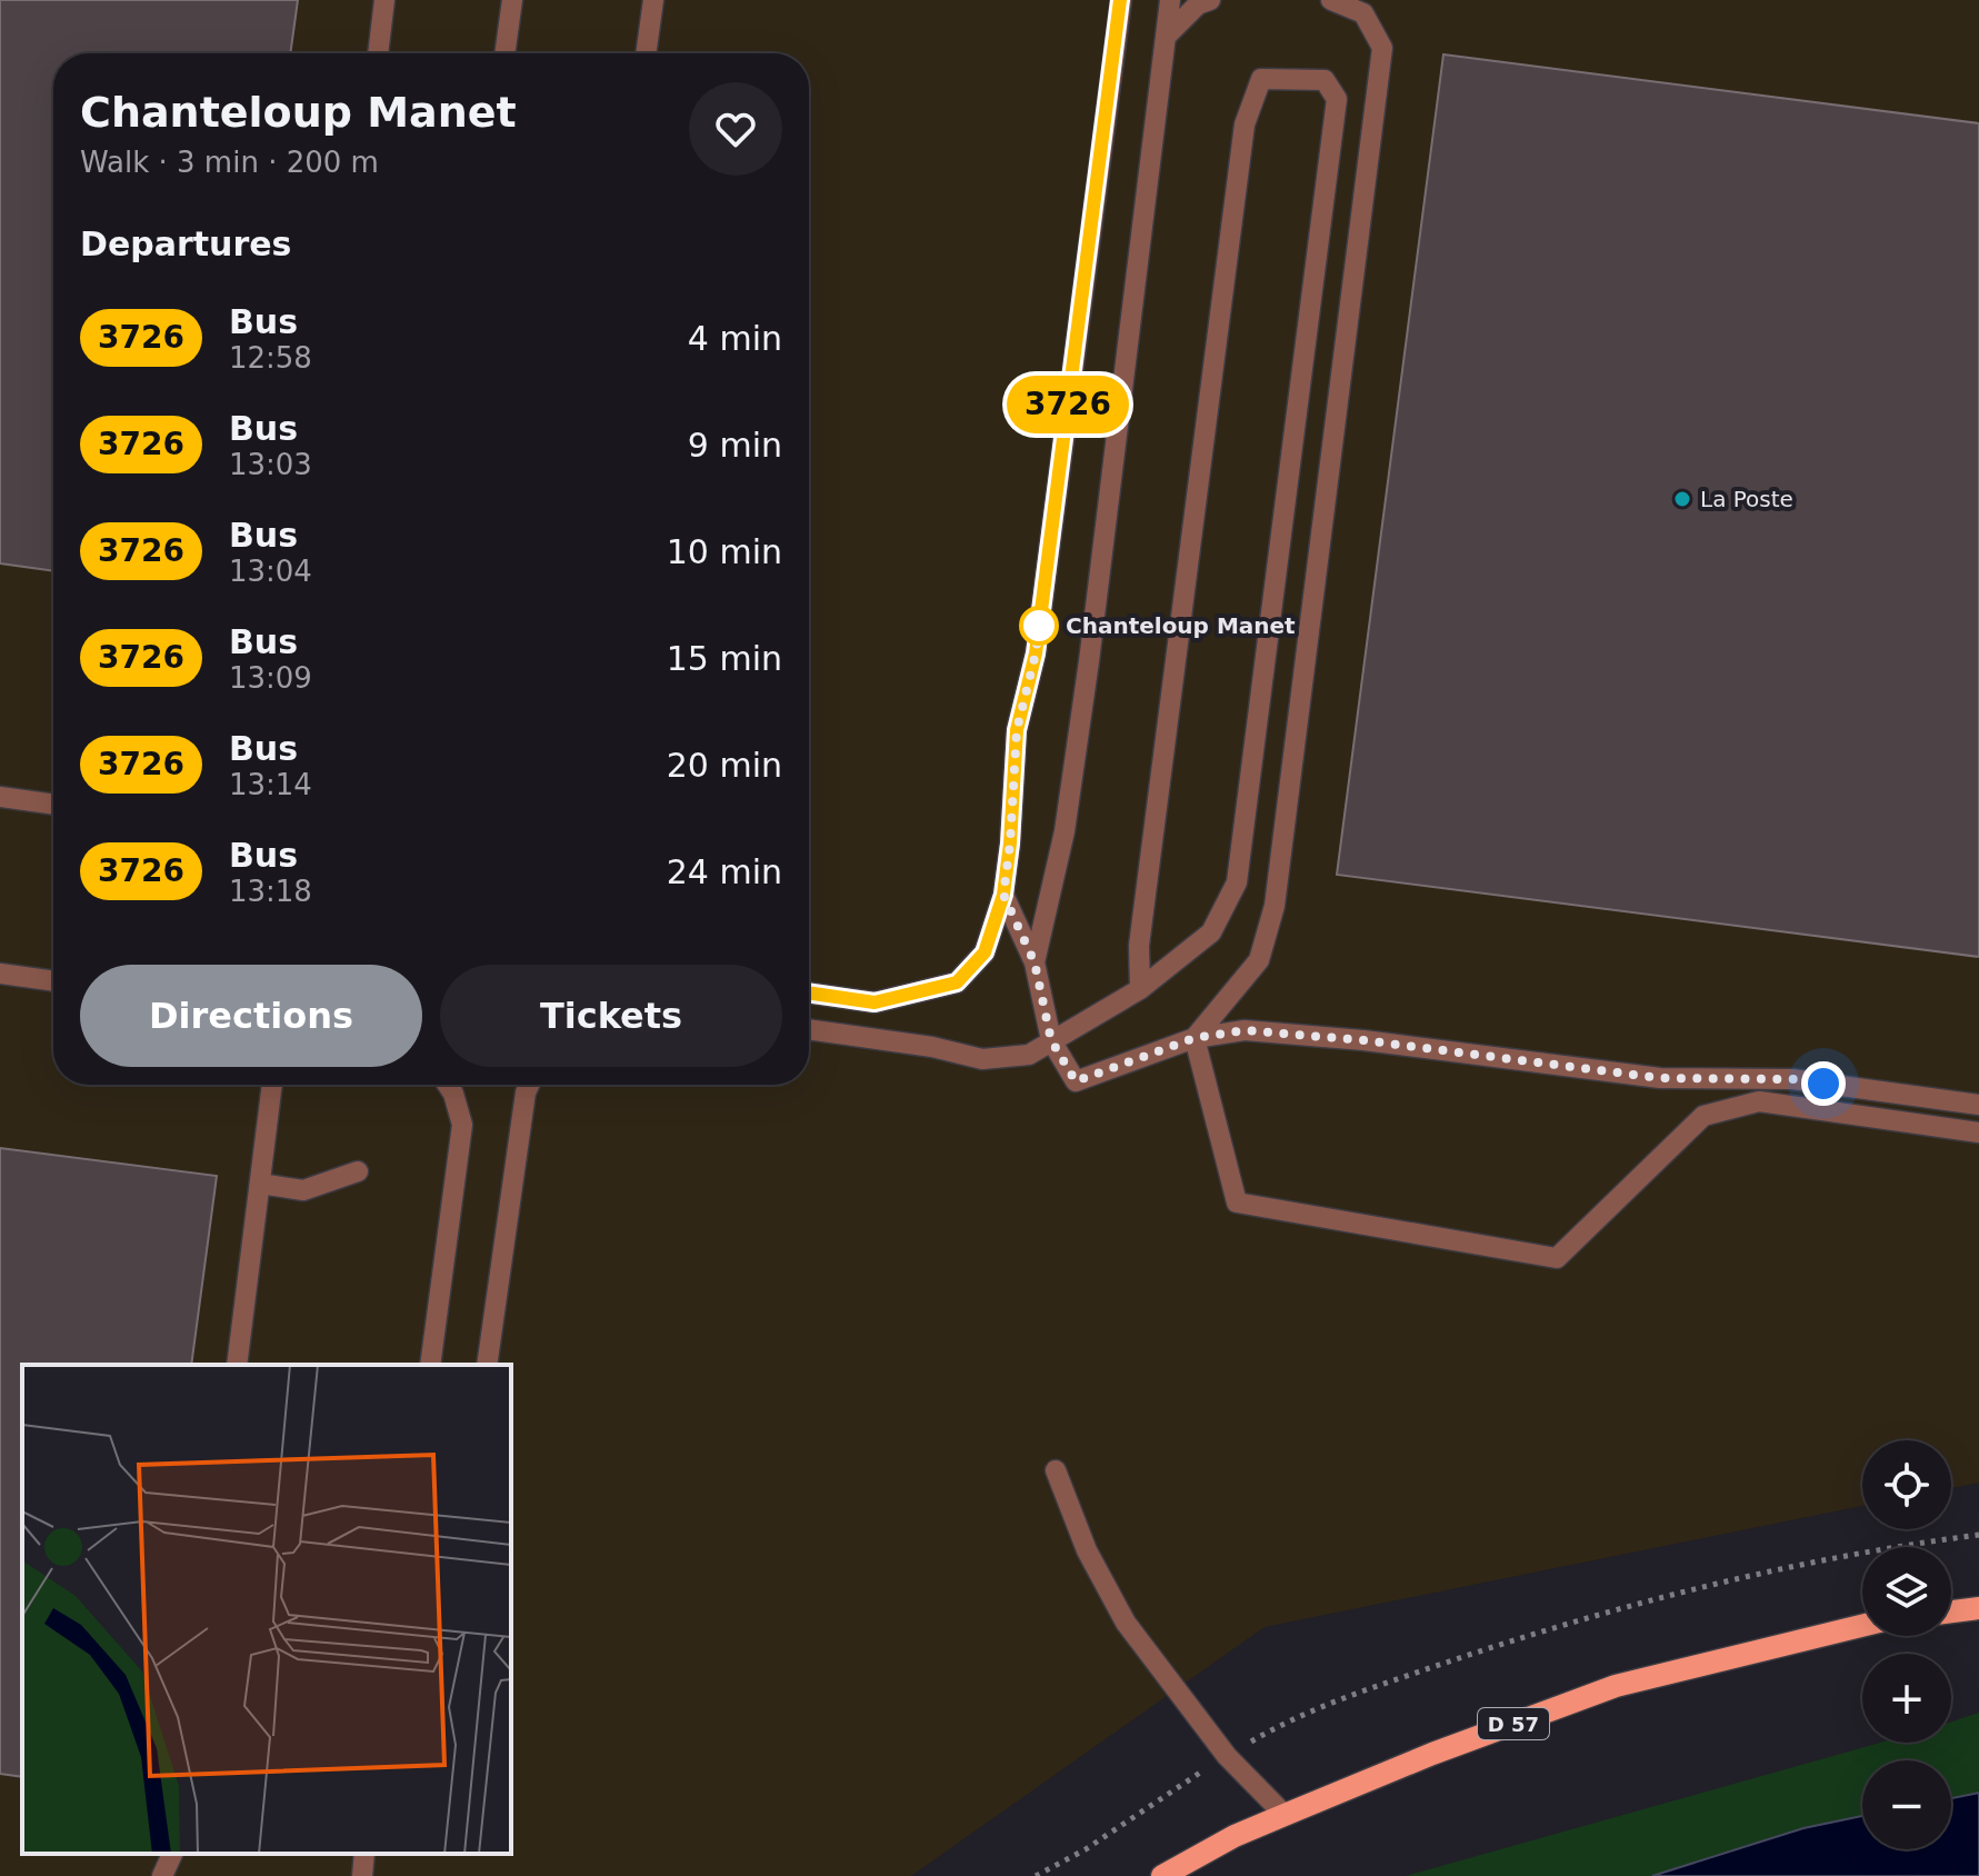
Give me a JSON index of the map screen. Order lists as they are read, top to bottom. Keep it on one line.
{"streets":{"main road":["D 57"]},"places":["La Poste","Chanteloup Manet"],"lines":["bus line 3726"],"page":{"on_map":"3726","heading":[["Chanteloup Manet","Walk · 3 min · 200 m"],"Departures"],"list":[{"mark":"3726","name":"Bus","note":"12:58","value":"4 min"},{"mark":"3726","name":"Bus","note":"13:03","value":"9 min"},{"mark":"3726","name":"Bus","note":"13:04","value":"10 min"},{"mark":"3726","name":"Bus","note":"13:09","value":"15 min"},{"mark":"3726","name":"Bus","note":"13:14","value":"20 min"},{"mark":"3726","name":"Bus","note":"13:18","value":"24 min"}],"buttons":["Directions","Tickets"],"map_buttons":["+","−"]}}
